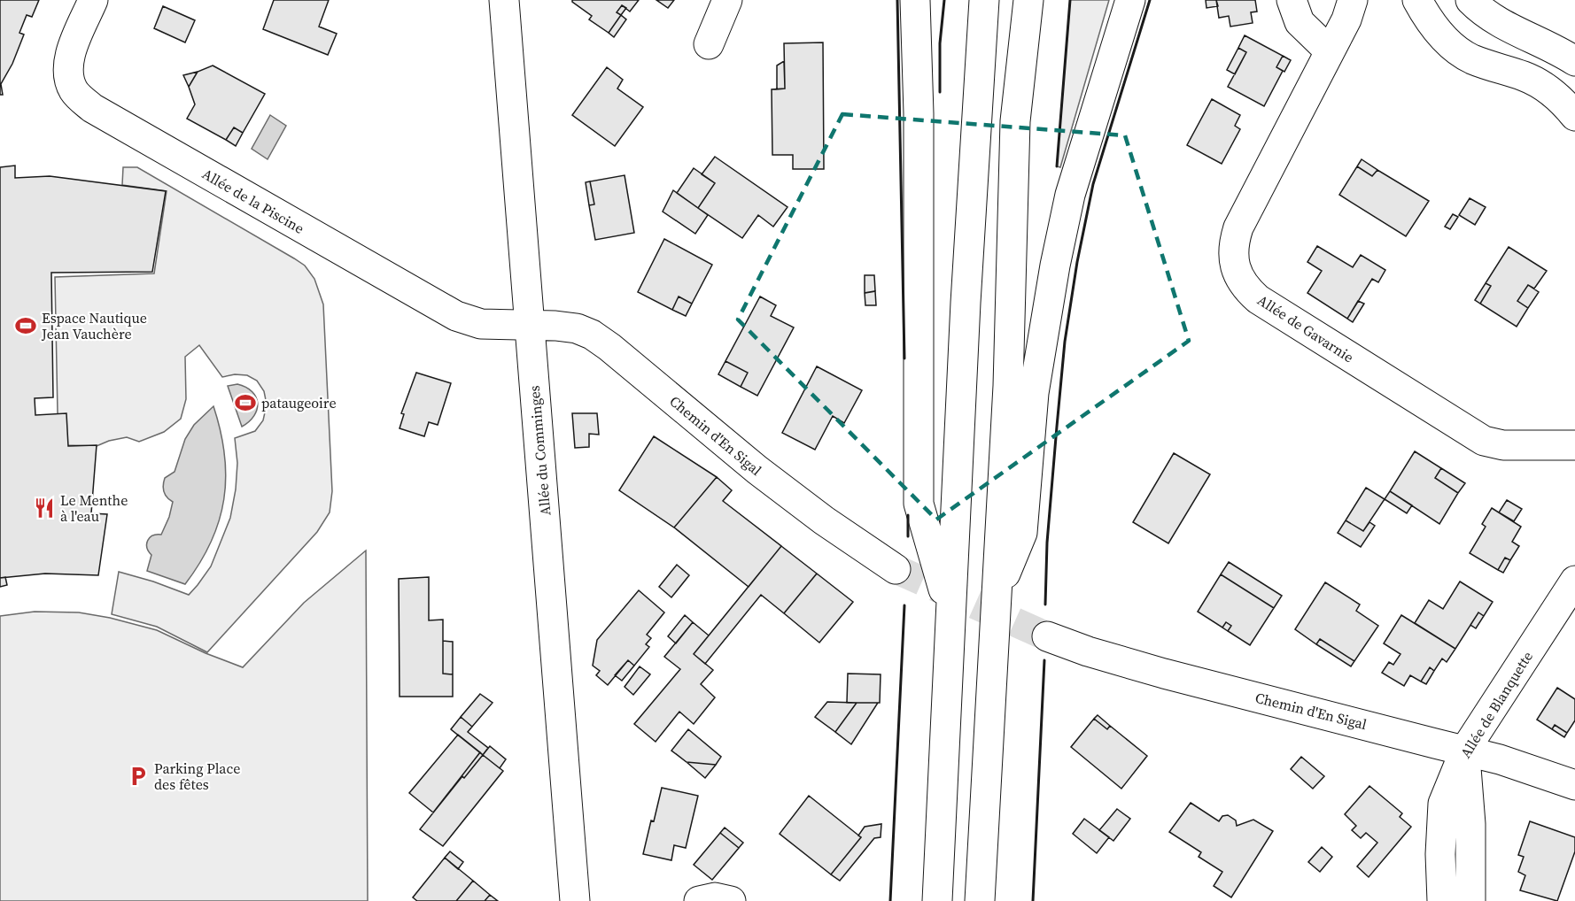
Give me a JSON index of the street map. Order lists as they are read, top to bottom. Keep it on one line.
{"streets":{"main road":["Allée de la Piscine","Allée de Gavarnie","Chemin d'En Sigal","Allée du Comminges","Allée de Blanquette"]},"crossings":[["Allée de la Piscine","Chemin d'En Sigal"],["Allée de la Piscine","Allée du Comminges"],["Chemin d'En Sigal","Allée du Comminges"],["Chemin d'En Sigal","Allée de Blanquette"]],"places":{"sports":["Espace Nautique Jean Vauchère","pataugeoire"],"restaurant":["Le Menthe à l'eau"],"parking":["Parking Place des fêtes"]}}
